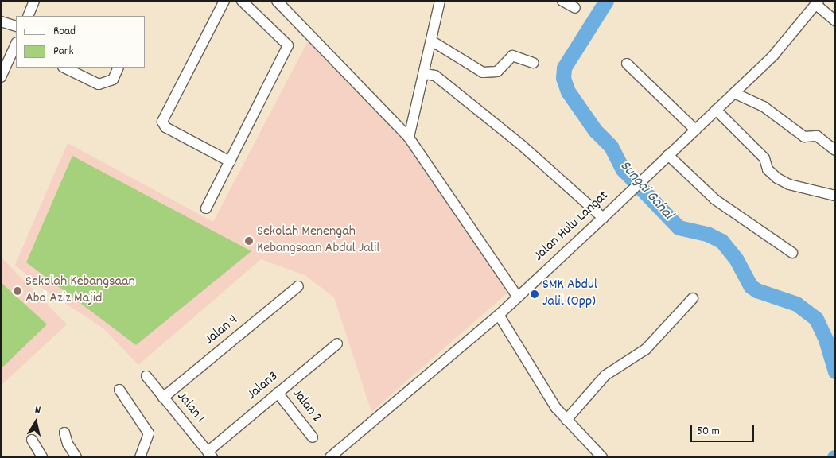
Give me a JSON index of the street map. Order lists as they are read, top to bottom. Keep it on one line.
{"streets":{"street":["Jalan Hulu Langat","Jalan 4","Jalan3","Jalan 2","Jalan 1"]},"crossings":[["Jalan 4","Jalan 1"],["Jalan3","Jalan 2"],["Jalan3","Jalan 1"]],"water":["Sungai Gahal"],"places":["Sekolah Menengah Kebangsaan Abdul Jalil","Sekolah Kebangsaan Abd Aziz Majid","SMK Abdul Jalil (Opp)"],"legend":["Road","Park"],"scale_bar":"50 m","north":"top"}
